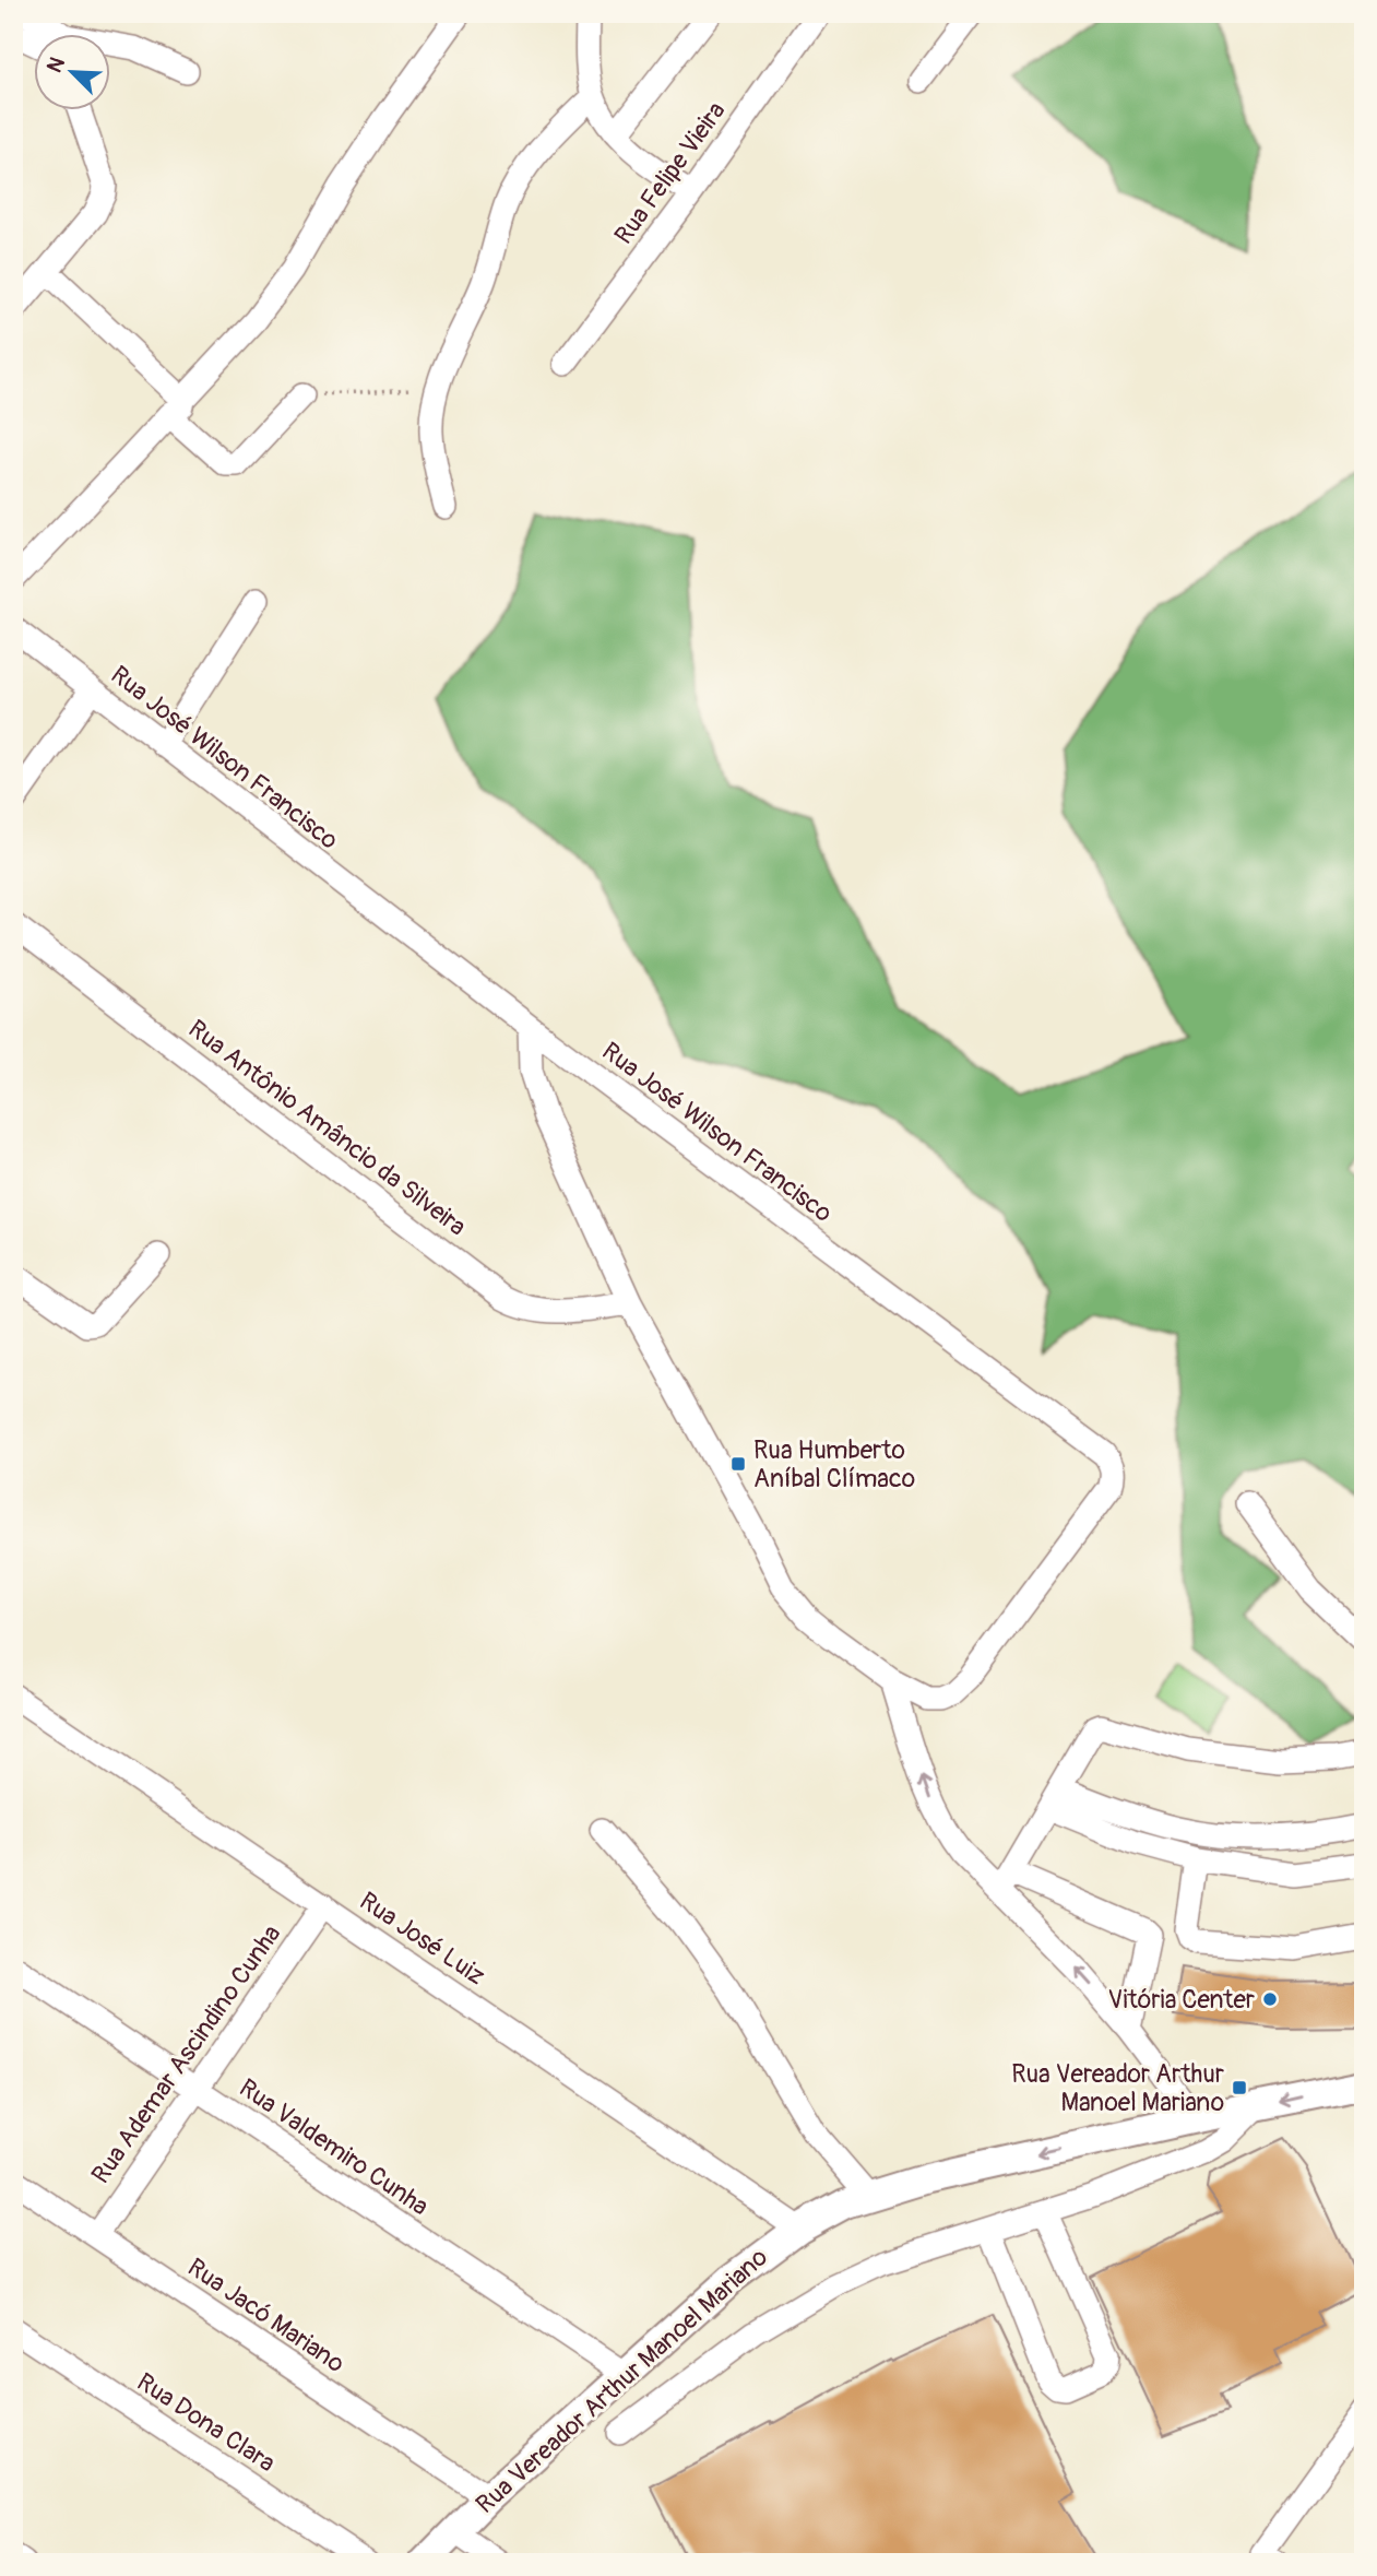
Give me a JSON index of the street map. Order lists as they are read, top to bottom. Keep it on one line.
{"streets":{"main road":["Rua Vereador Arthur Manoel Mariano"],"street":["Rua Felipe Vieira","Rua José Wilson Francisco","Rua Antônio Amâncio da Silveira","Rua José Luiz","Rua Ademar Ascindino Cunha","Rua Valdemiro Cunha","Rua Jacó Mariano","Rua Dona Clara"]},"crossings":[["Rua José Luiz","Rua Ademar Ascindino Cunha"],["Rua José Luiz","Rua Vereador Arthur Manoel Mariano"],["Rua Ademar Ascindino Cunha","Rua Valdemiro Cunha"],["Rua Ademar Ascindino Cunha","Rua Jacó Mariano"],["Rua Valdemiro Cunha","Rua Vereador Arthur Manoel Mariano"],["Rua Jacó Mariano","Rua Vereador Arthur Manoel Mariano"]],"one_way":["Rua Vereador Arthur Manoel Mariano"],"places":{"transit":["Rua Humberto Aníbal Clímaco","Rua Vereador Arthur Manoel Mariano"],"other":["Vitória Center"]},"north":"top left"}
